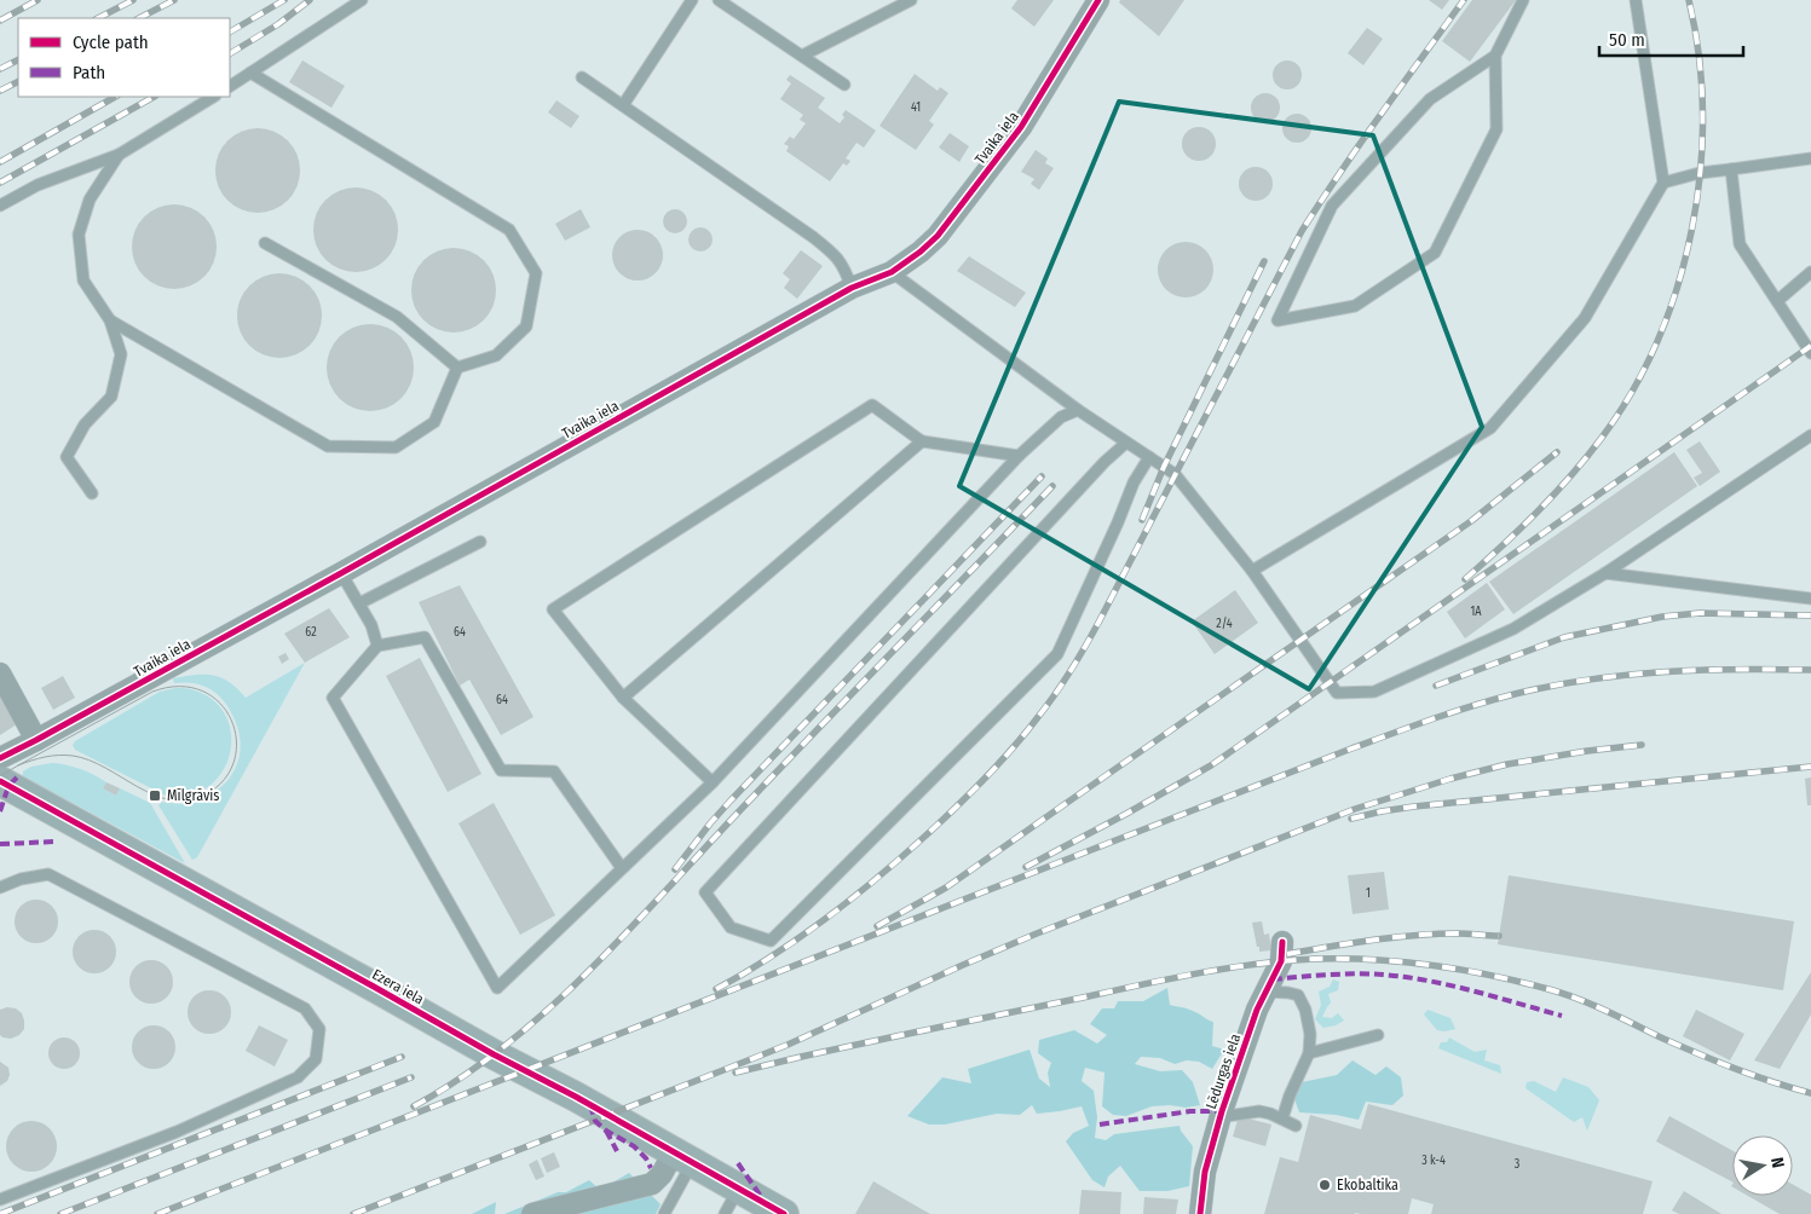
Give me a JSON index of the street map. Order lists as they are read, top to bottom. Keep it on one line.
{"streets":{"street":["Tvaika iela","Ezera iela","Lēdurgas iela"]},"places":{"transit":["Mīlgrāvis"],"other":["Ekobaltika"]},"house_numbers":["41","1A","2/4","62","64","64","1","3 k-4","3"],"legend":["Cycle path","Path"],"scale_bar":"50 m","north":"right"}
